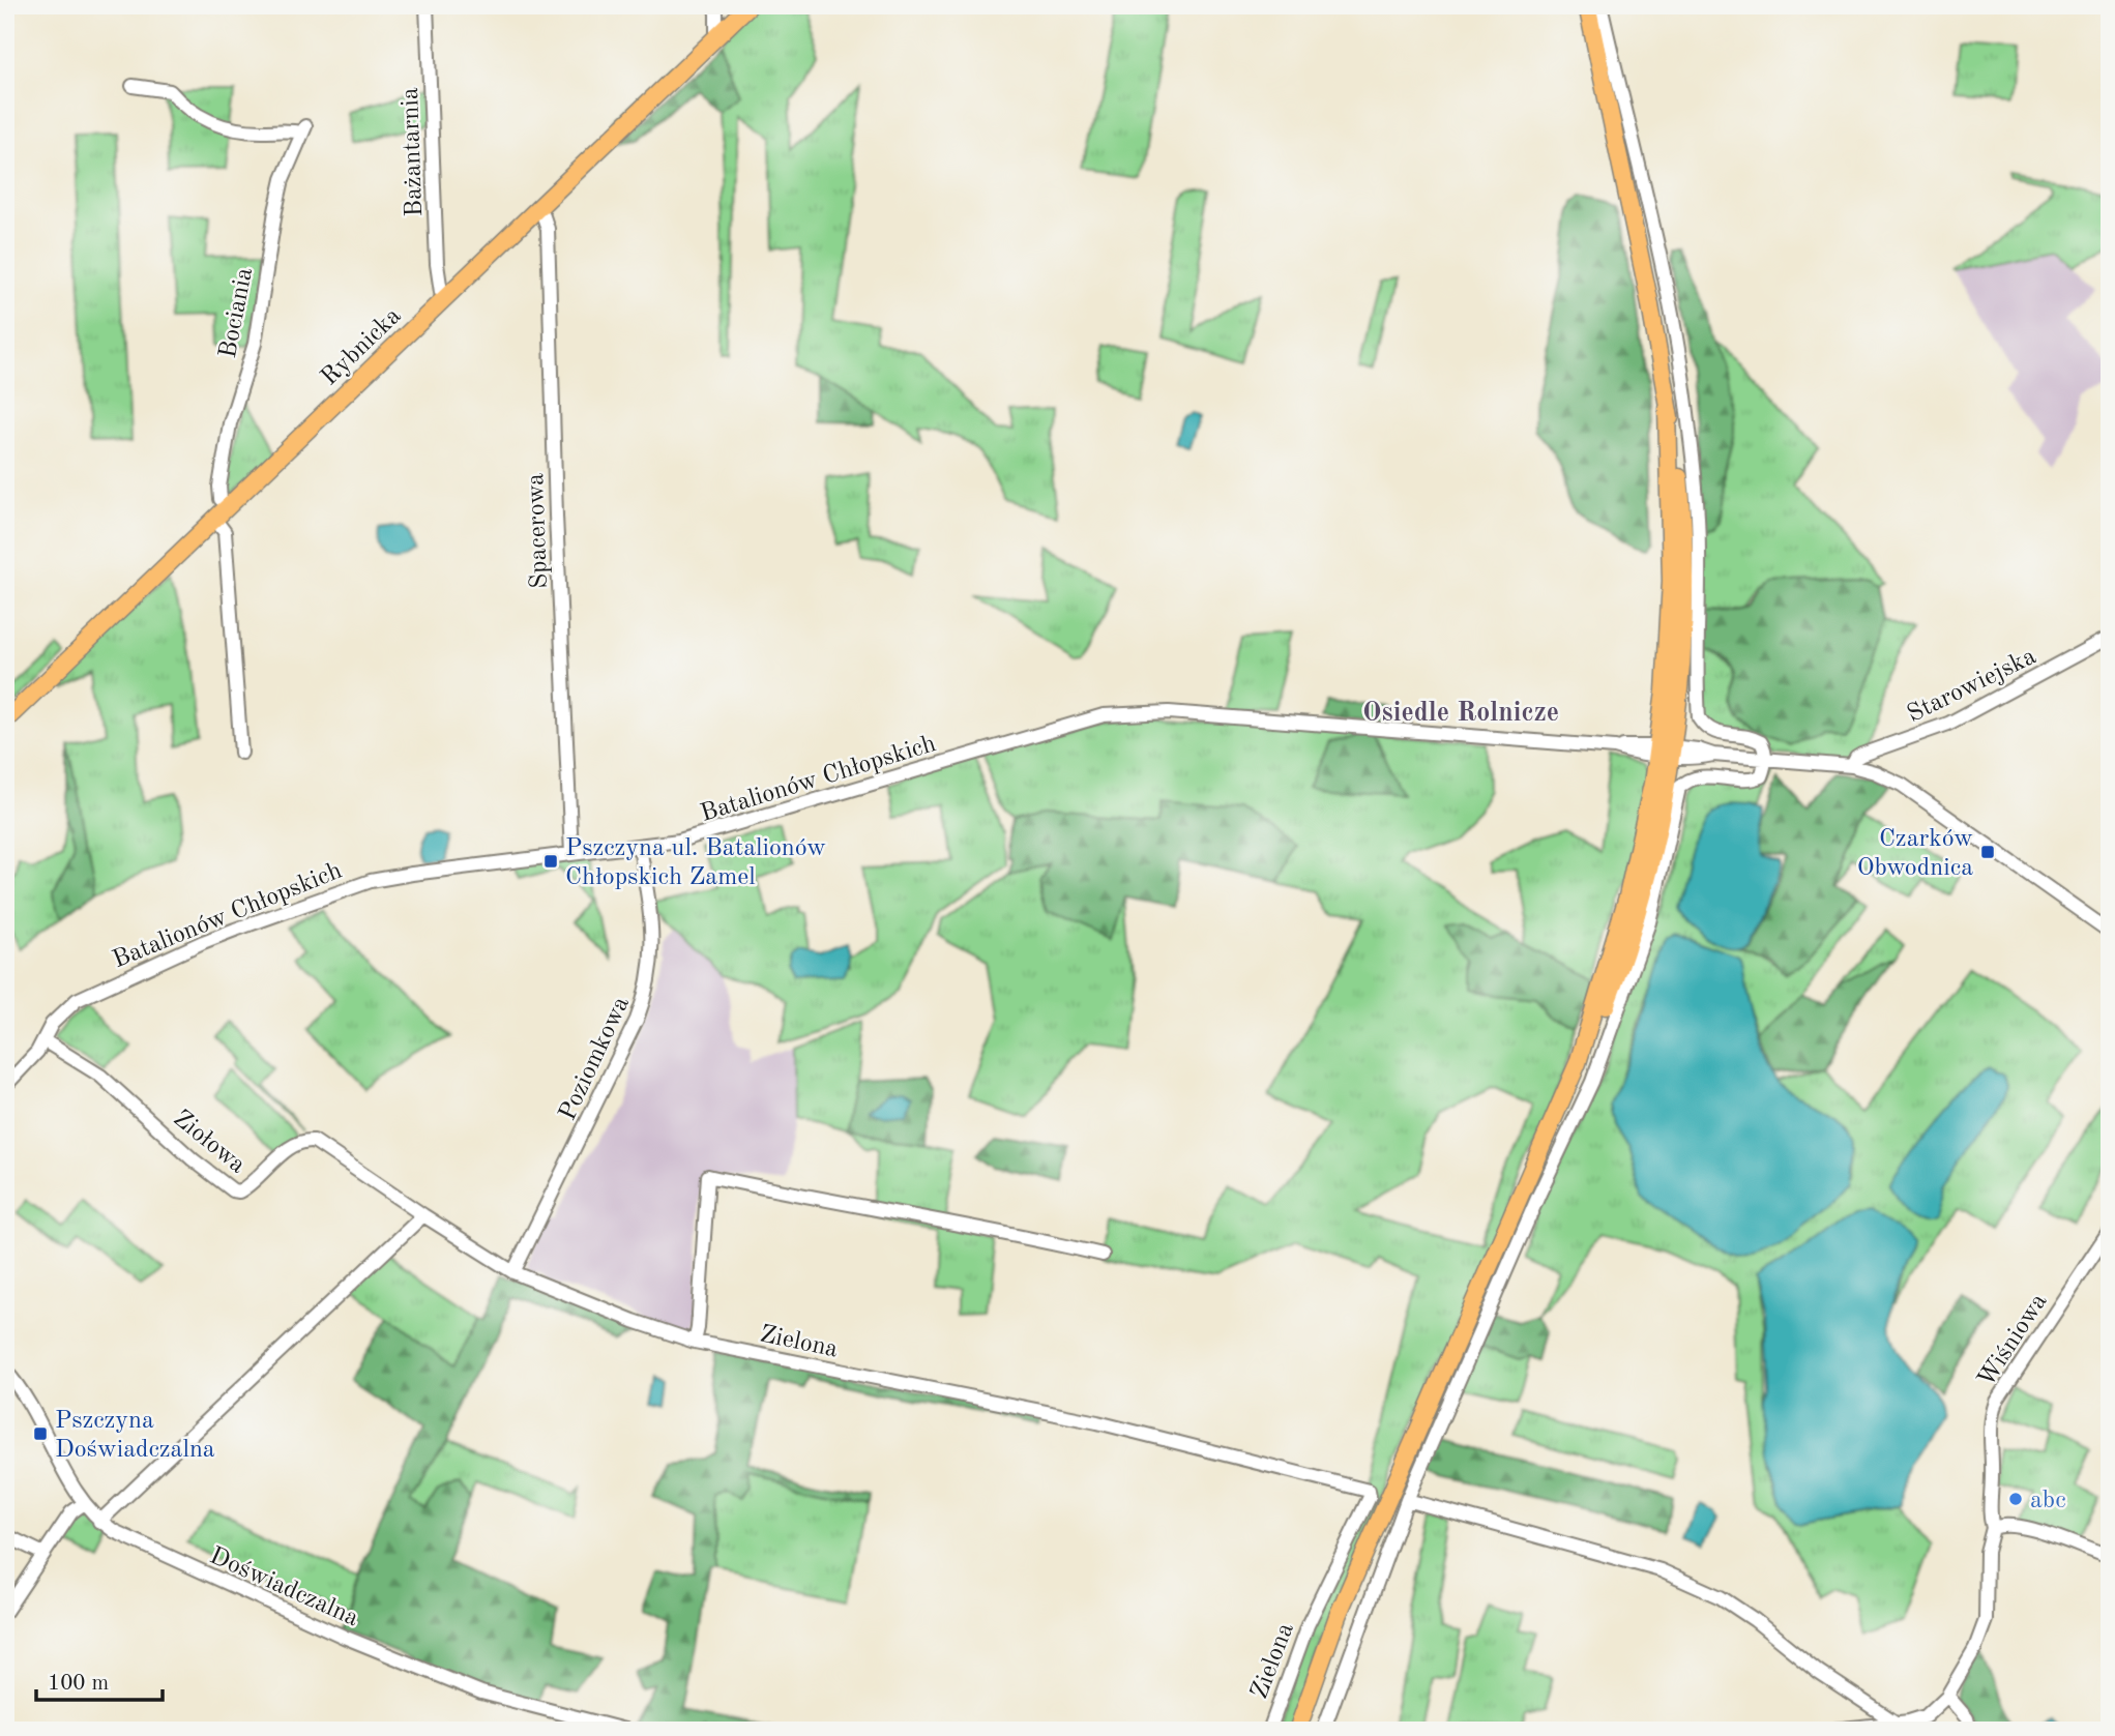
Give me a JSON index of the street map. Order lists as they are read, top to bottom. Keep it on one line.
{"streets":{"main road":["Rybnicka"],"street":["Bażantarnia","Bociania","Spacerowa","Starowiejska","Batalionów Chłopskich","Poziomkowa","Ziołowa","Wiśniowa","Zielona","Doświadczalna"]},"crossings":[["Bażantarnia","Rybnicka"],["Bociania","Rybnicka"],["Rybnicka","Spacerowa"],["Spacerowa","Batalionów Chłopskich"],["Starowiejska","Batalionów Chłopskich"],["Batalionów Chłopskich","Poziomkowa"],["Batalionów Chłopskich","Ziołowa"],["Poziomkowa","Zielona"],["Ziołowa","Zielona"]],"districts":["Osiedle Rolnicze"],"places":{"transit":["Czarków Obwodnica","Pszczyna ul. Batalionów Chłopskich Zamel","Pszczyna Doświadczalna"],"other":["abc"]},"scale_bar":"100 m"}
